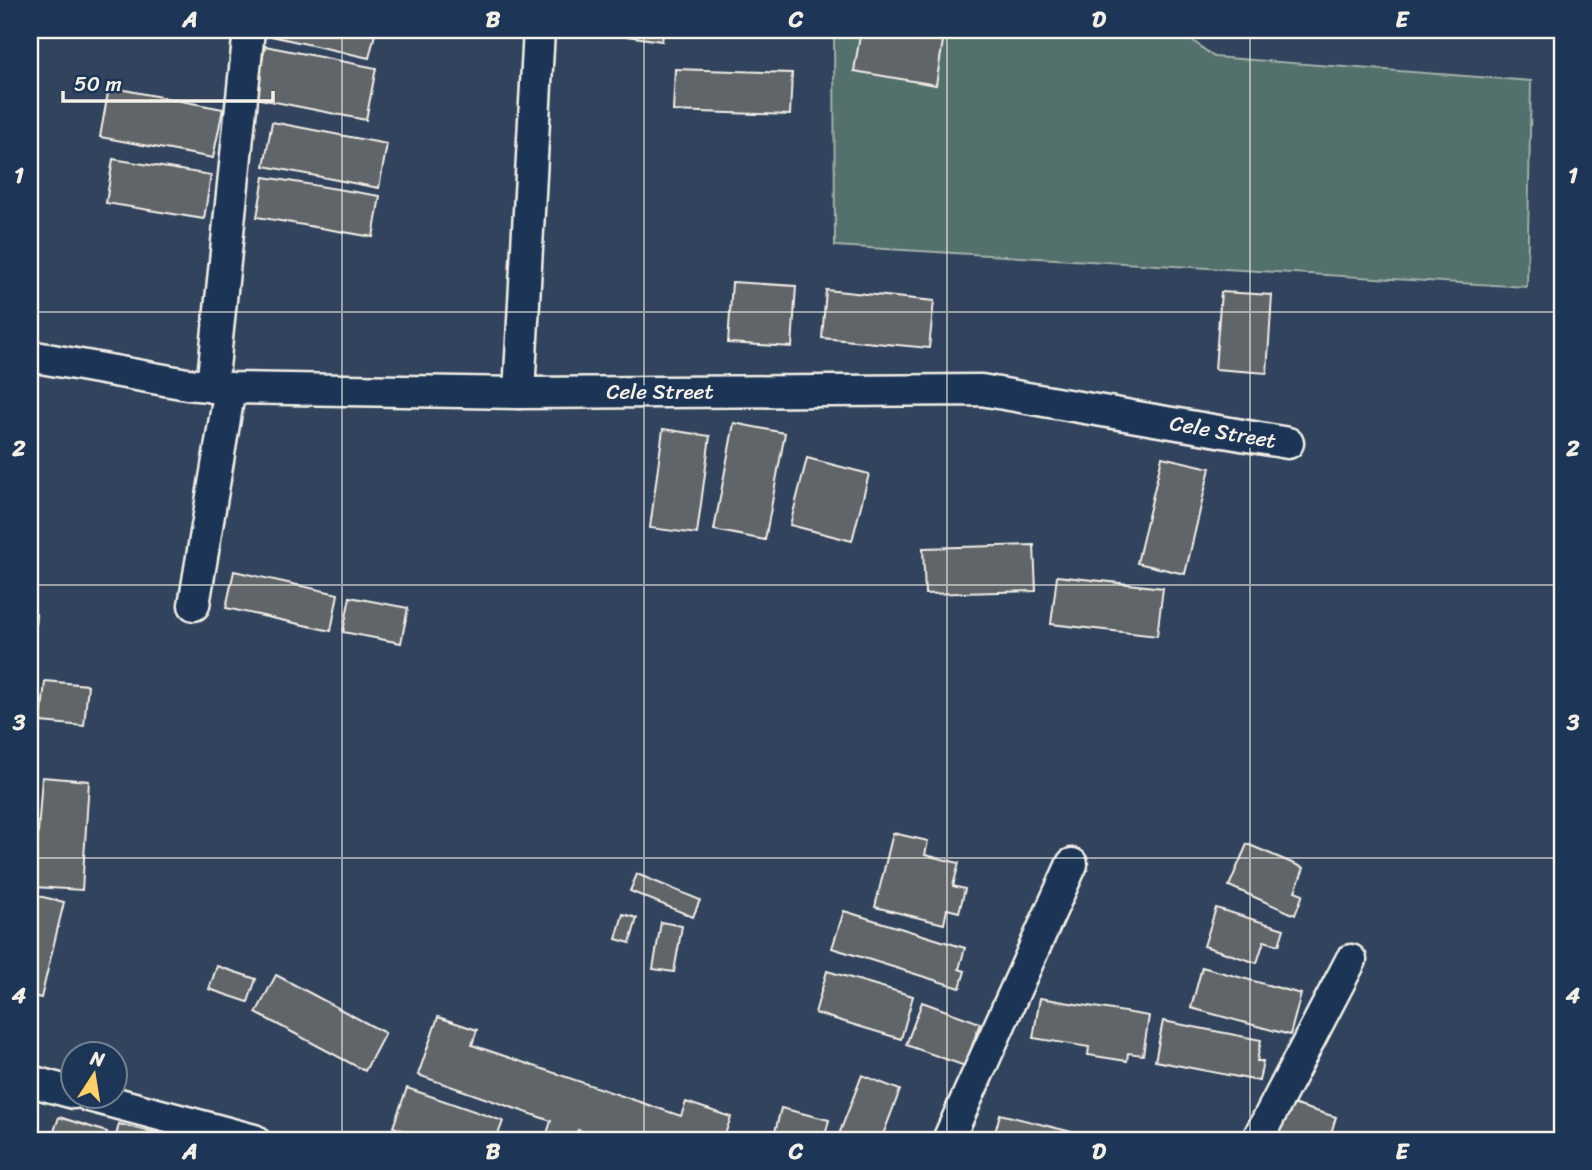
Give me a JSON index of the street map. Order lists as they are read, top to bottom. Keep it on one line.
{"streets":{"street":["Cele Street"]},"scale_bar":"50 m","north":"top","grid":{"columns":["A","B","C","D","E"],"rows":["1","2","3","4"]}}
